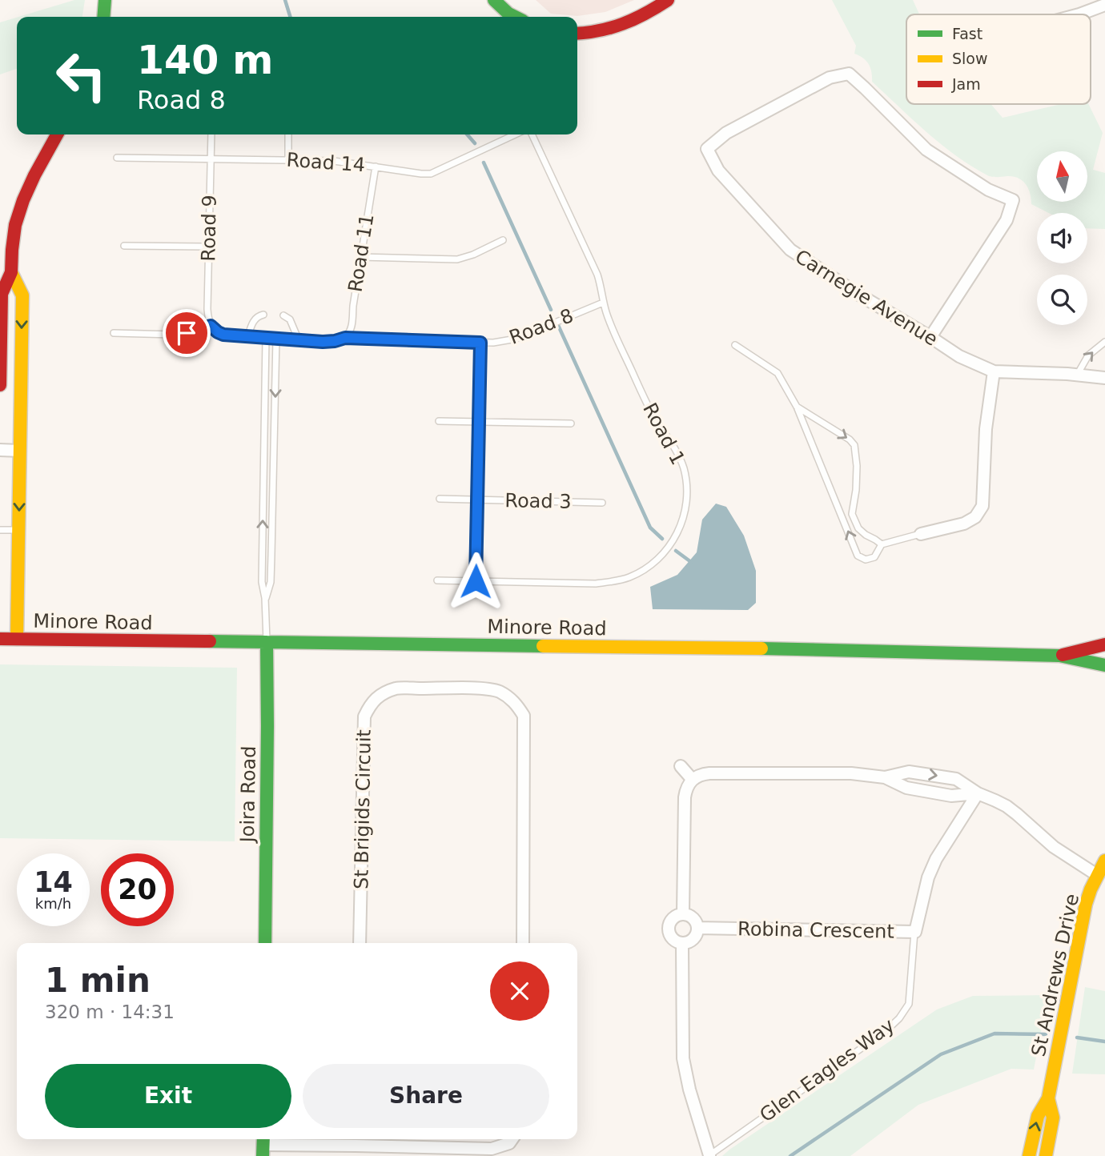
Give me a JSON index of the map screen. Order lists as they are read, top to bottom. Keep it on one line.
{"streets":{"street":["Carnegie Avenue","Minore Road","Joira Road","St Brigids Circuit","Robina Crescent","St Andrews Drive"],"lane":["Road 14","Road 9","Road 11","Road 8","Road 1","Road 3","Glen Eagles Way"]},"crossings":[["Road 14","Road 9"],["Road 14","Road 11"],["Road 9","Road 8"],["Road 11","Road 8"],["Road 8","Road 1"],["Minore Road","Joira Road"],["Robina Crescent","Glen Eagles Way"]],"legend":["Fast","Slow","Jam"],"north":"top","page":{"turn":["140 m","Road 8"],"speed":"14 km/h","limit":"20","heading":["1 min","320 m · 14:31"],"buttons":["Exit","Share"]}}
